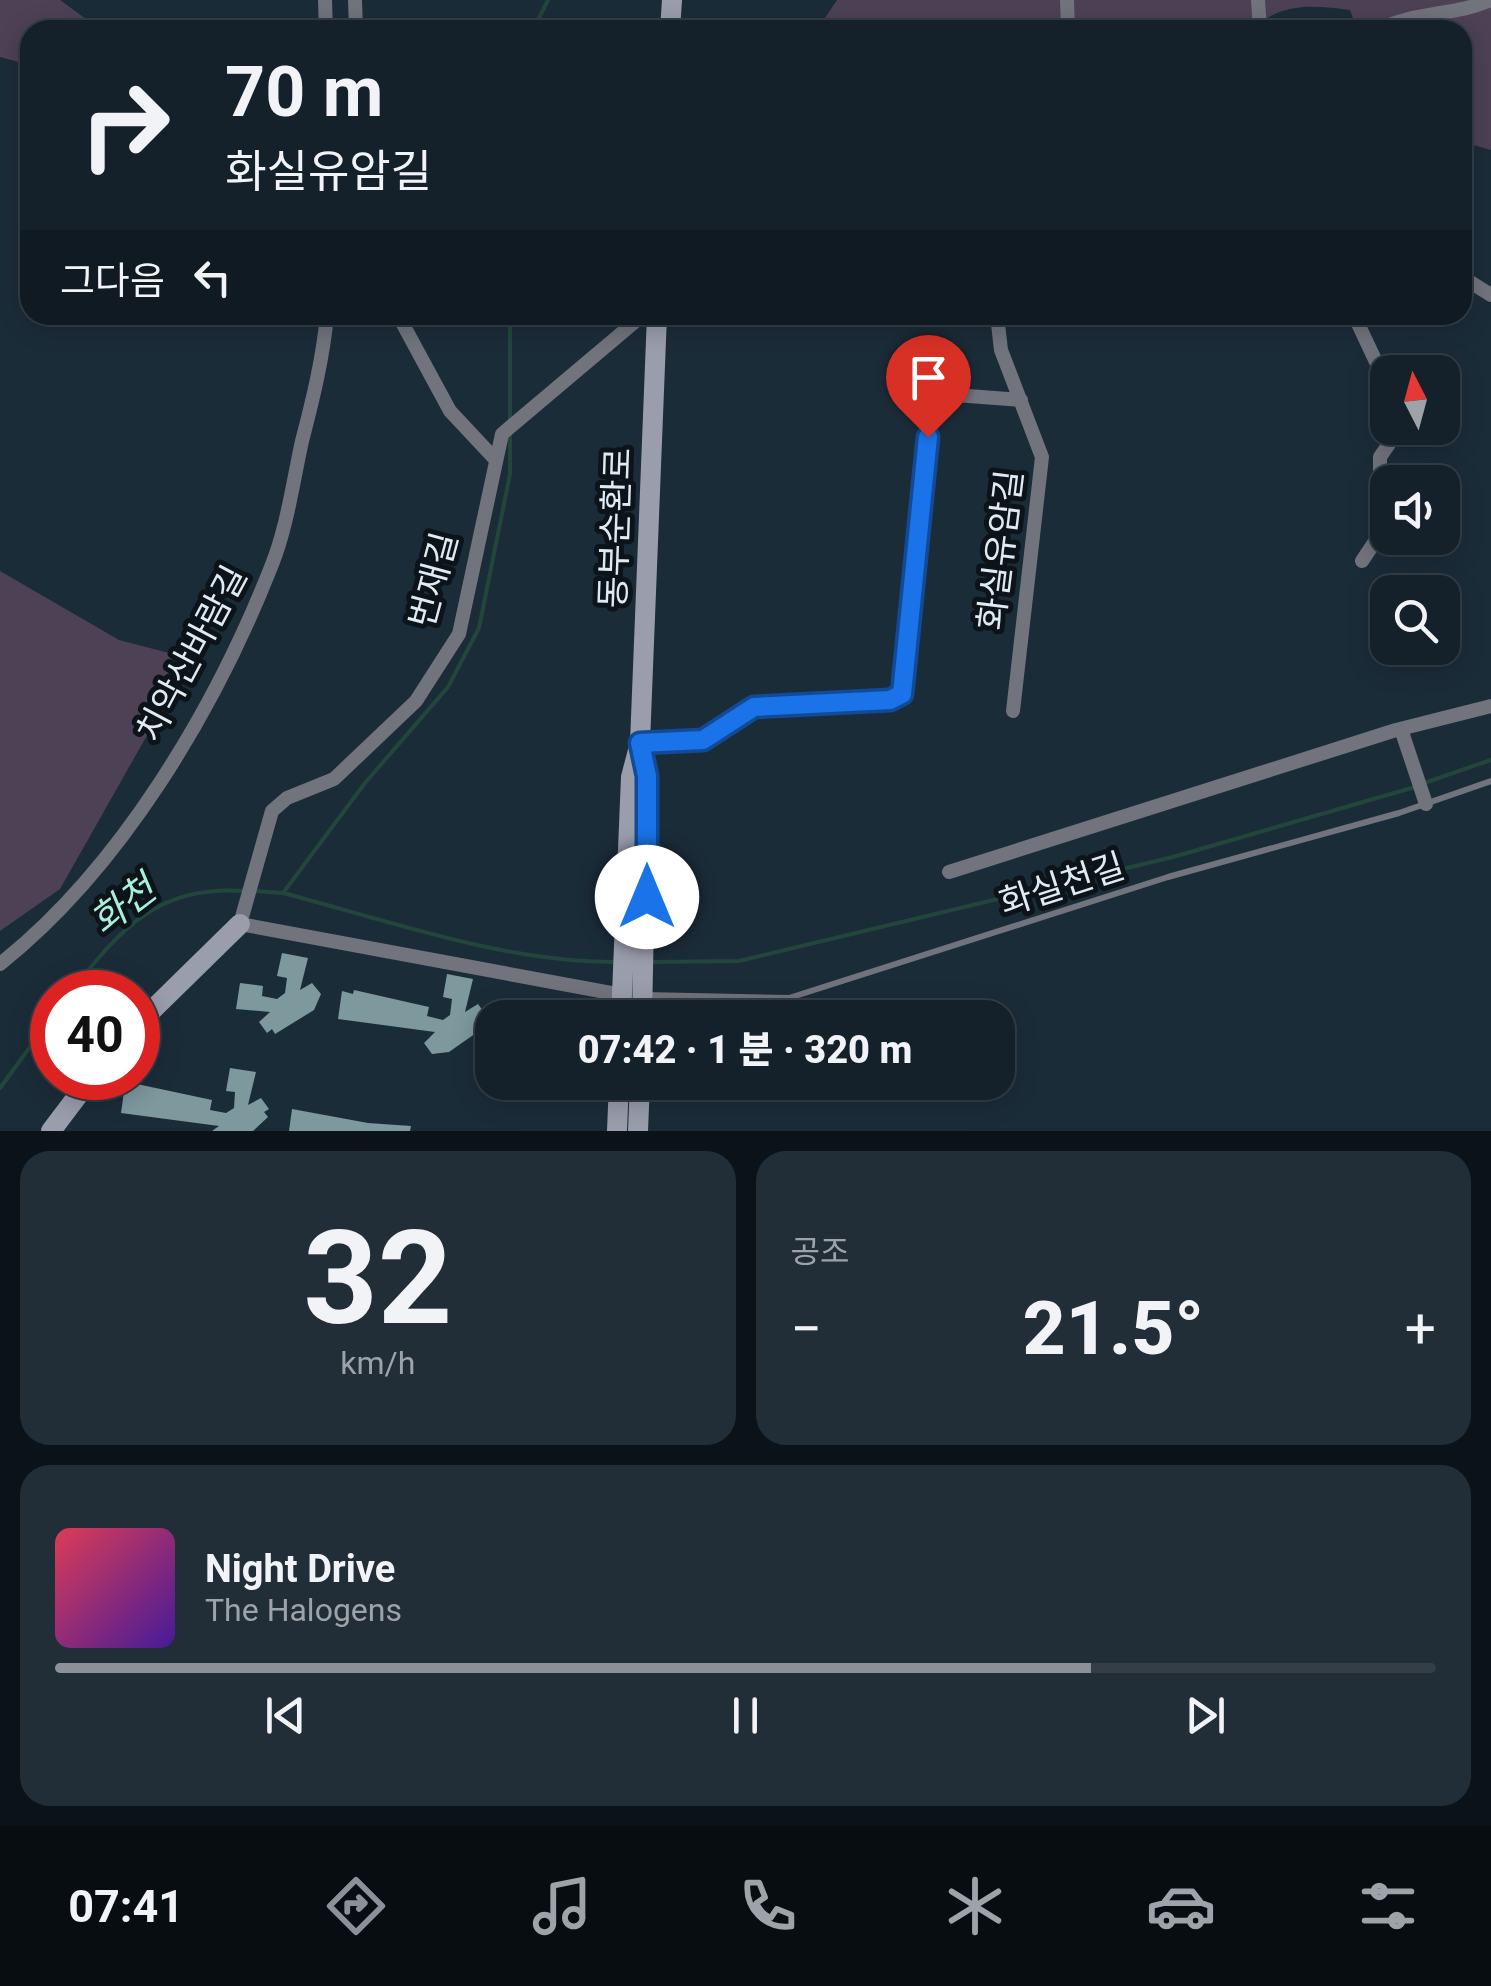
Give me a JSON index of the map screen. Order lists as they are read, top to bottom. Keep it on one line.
{"streets":{"street":["동부순환로","화실유암길","번재길","치악산바람길"],"lane":["화실천길"]},"crossings":[["동부순환로","화실천길"]],"water":["화천"],"north":"top","page":{"turn":["70 m","화실유암길"],"then":"그다음","limit":"40","trip":"07:42 · 1 분 · 320 m","tile":[["32","km/h"],"공조"],"heat":["−","21.5°","+"],"song":["Night Drive","The Halogens"],"tabs":"07:41"}}
